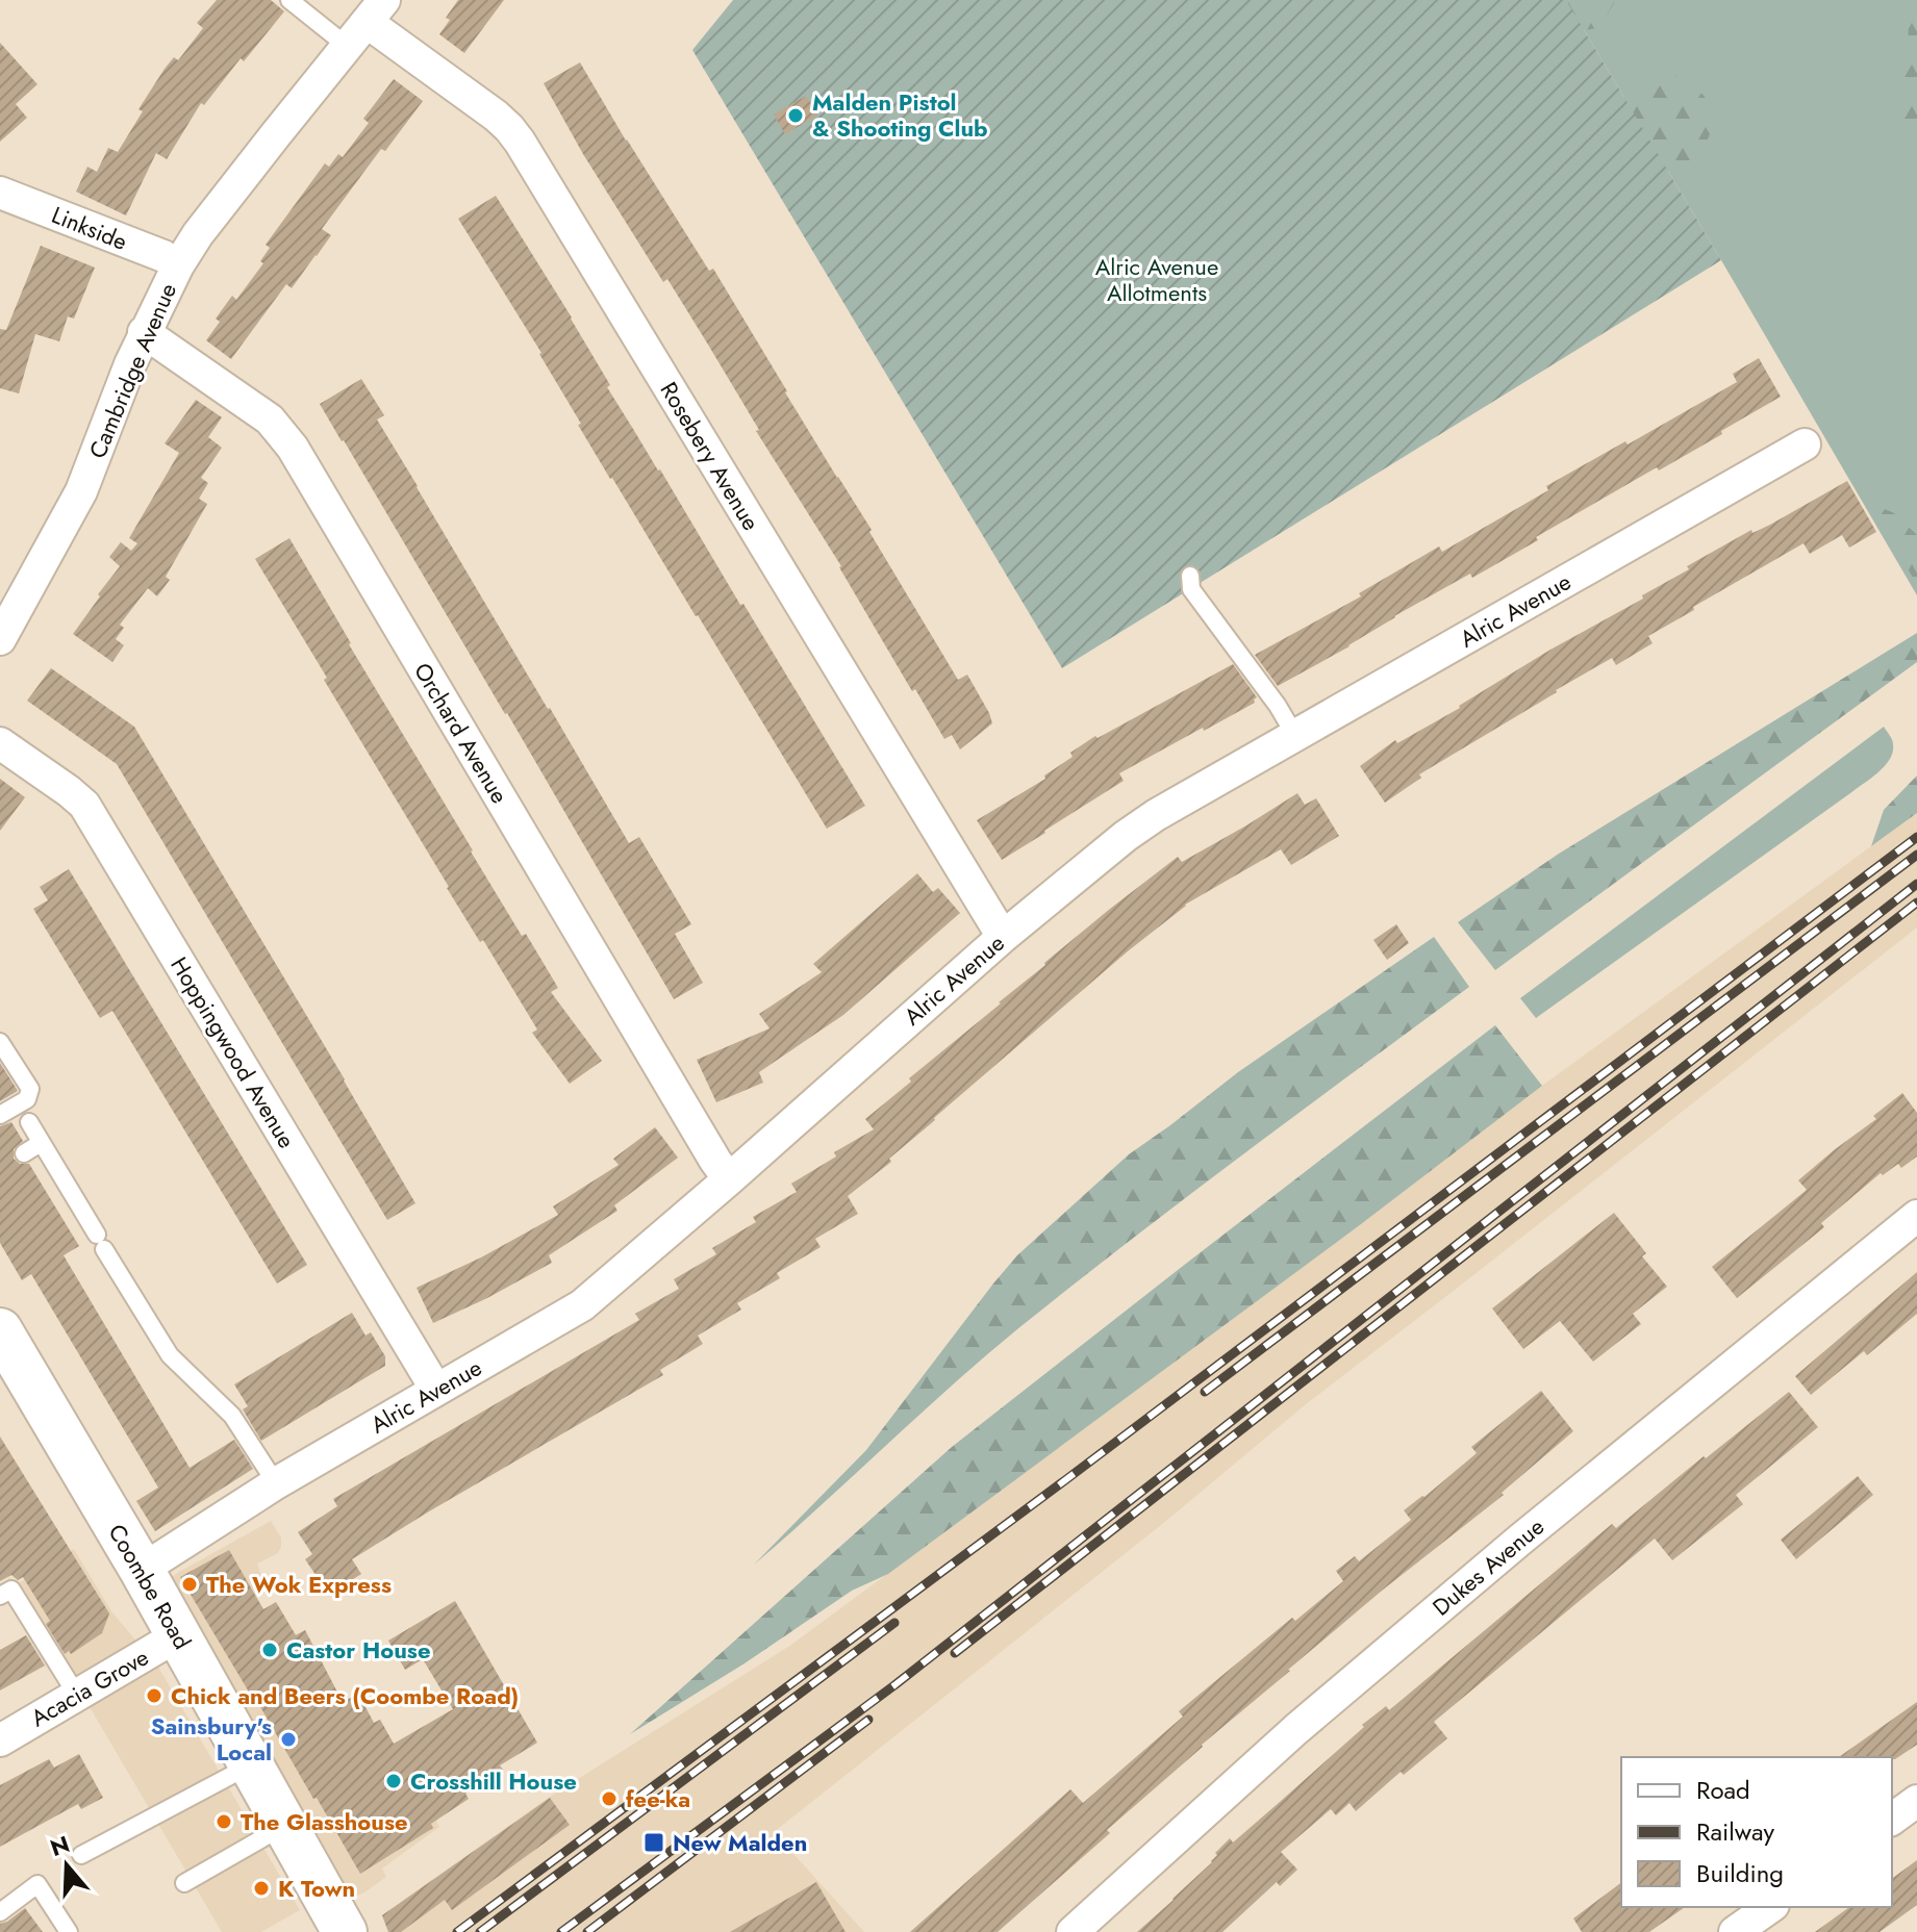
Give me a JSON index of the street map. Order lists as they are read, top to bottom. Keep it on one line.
{"streets":{"main road":["Coombe Road"],"street":["Linkside","Cambridge Avenue","Rosebery Avenue","Alric Avenue","Orchard Avenue","Hoppingwood Avenue","Dukes Avenue","Acacia Grove"]},"crossings":[["Linkside","Cambridge Avenue"],["Cambridge Avenue","Rosebery Avenue"],["Cambridge Avenue","Orchard Avenue"],["Rosebery Avenue","Alric Avenue"],["Alric Avenue","Orchard Avenue"],["Alric Avenue","Hoppingwood Avenue"],["Alric Avenue","Coombe Road"],["Coombe Road","Acacia Grove"]],"parks":["Alric Avenue Allotments"],"places":{"other":["Malden Pistol & Shooting Club","The Wok Express","Castor House","Chick and Beers (Coombe Road)","Sainsbury's Local","Crosshill House","fee-ka","The Glasshouse","K Town"],"transit":["New Malden"]},"legend":["Road","Railway","Building"],"north":"top"}
